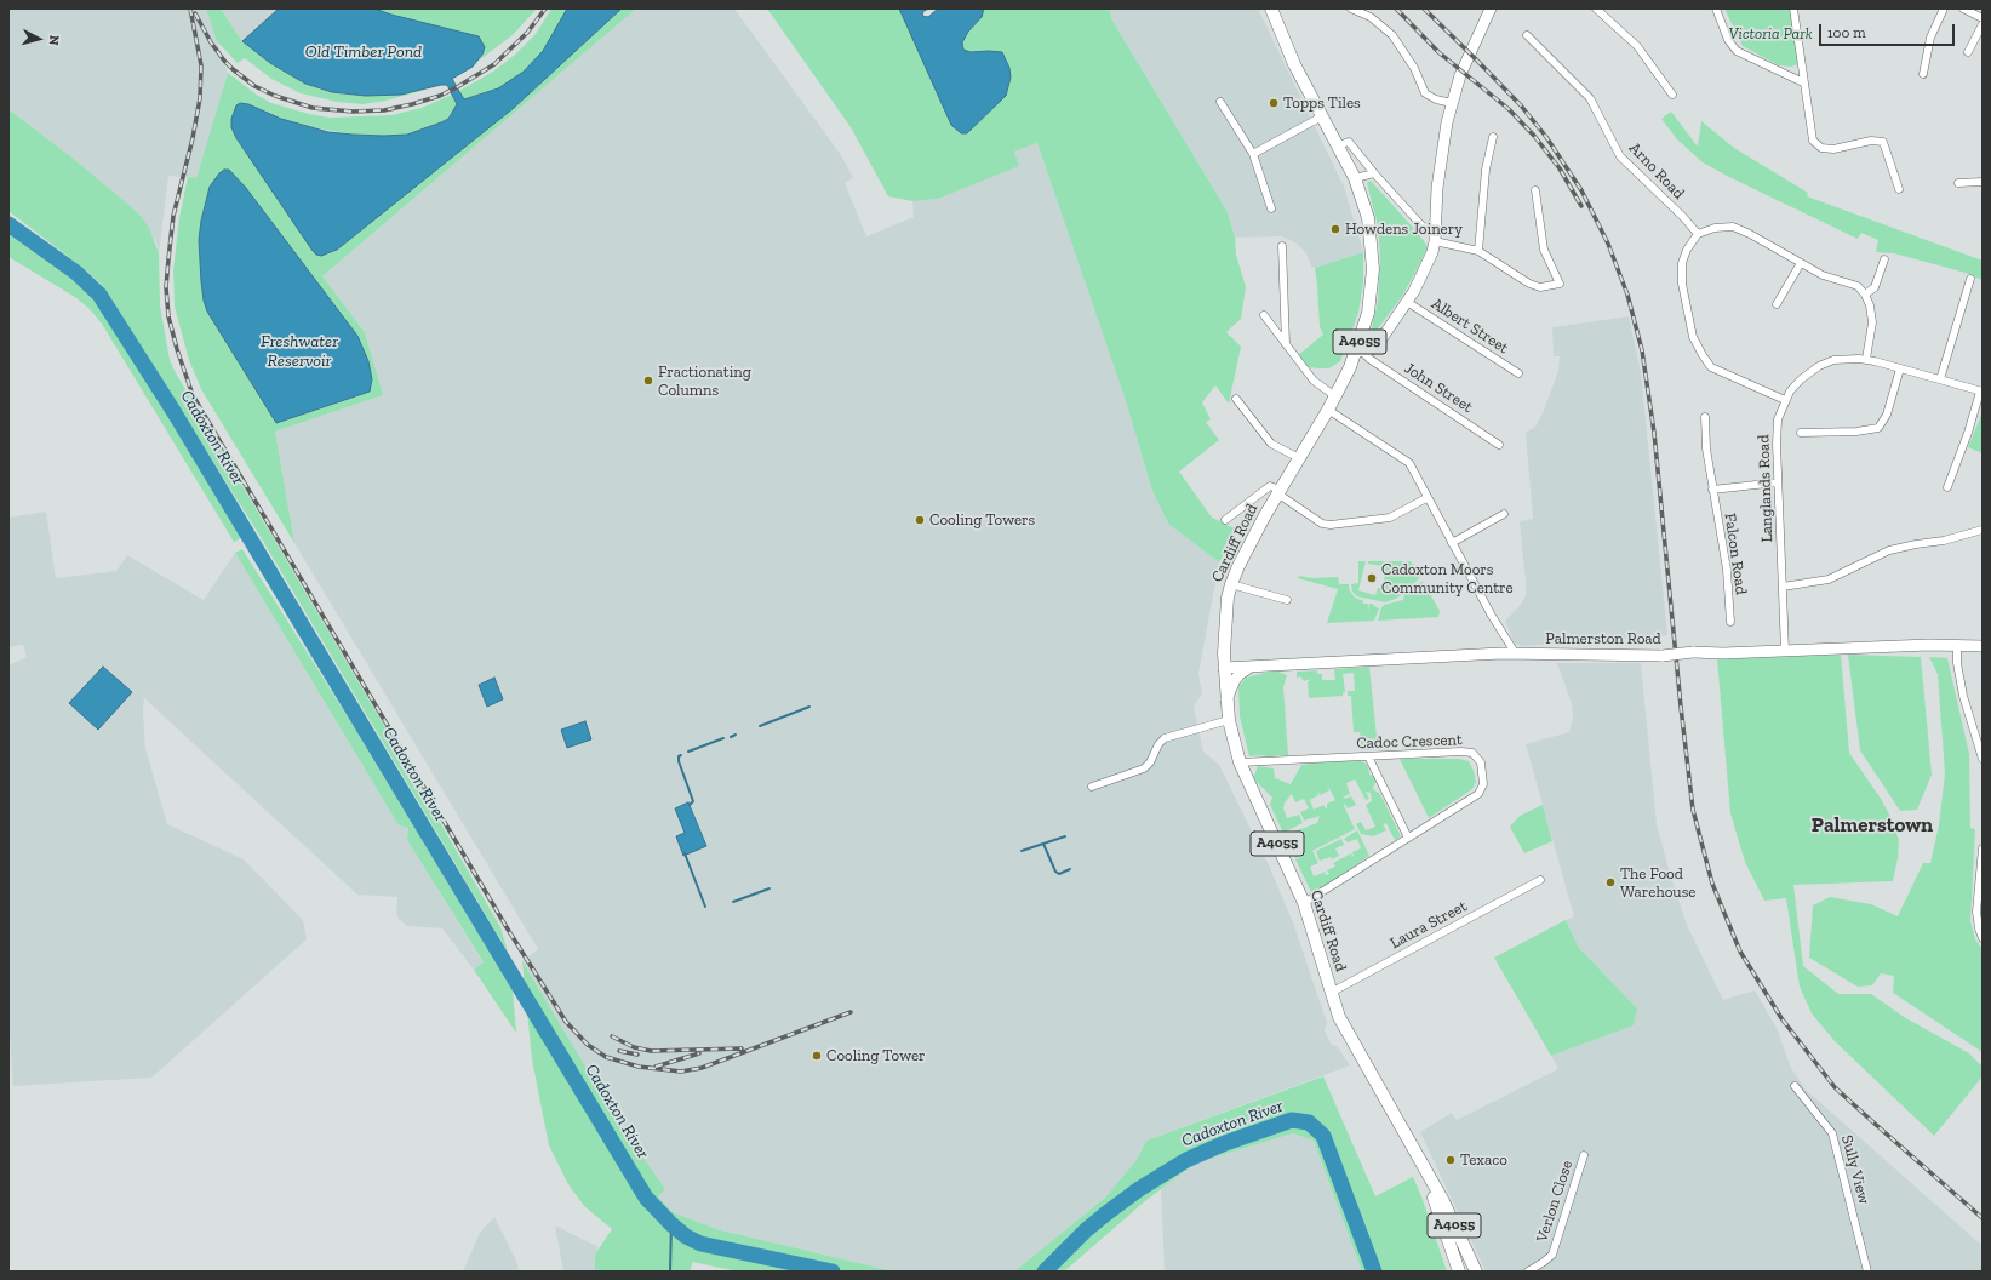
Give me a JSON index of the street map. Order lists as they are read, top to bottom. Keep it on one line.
{"streets":{"main road":["A4055","Cardiff Road"],"street":["Arno Road","Albert Street","John Street","Langlands Road","Falcon Road","Palmerston Road","Cadoc Crescent","Laura Street","Sully View","Verlon Close"]},"crossings":[["John Street","Cardiff Road"],["Langlands Road","Palmerston Road"],["Cardiff Road","Palmerston Road"],["Cardiff Road","Cadoc Crescent"],["Cardiff Road","Laura Street"]],"districts":["Palmerstown"],"water":["Old Timber Pond","Freshwater Reservoir","Cadoxton River"],"parks":["Victoria Park"],"places":["Topps Tiles","Howdens Joinery","Fractionating Columns","Cooling Towers","Cadoxton Moors Community Centre","The Food Warehouse","Cooling Tower","Texaco"],"scale_bar":"100 m","north":"right"}
